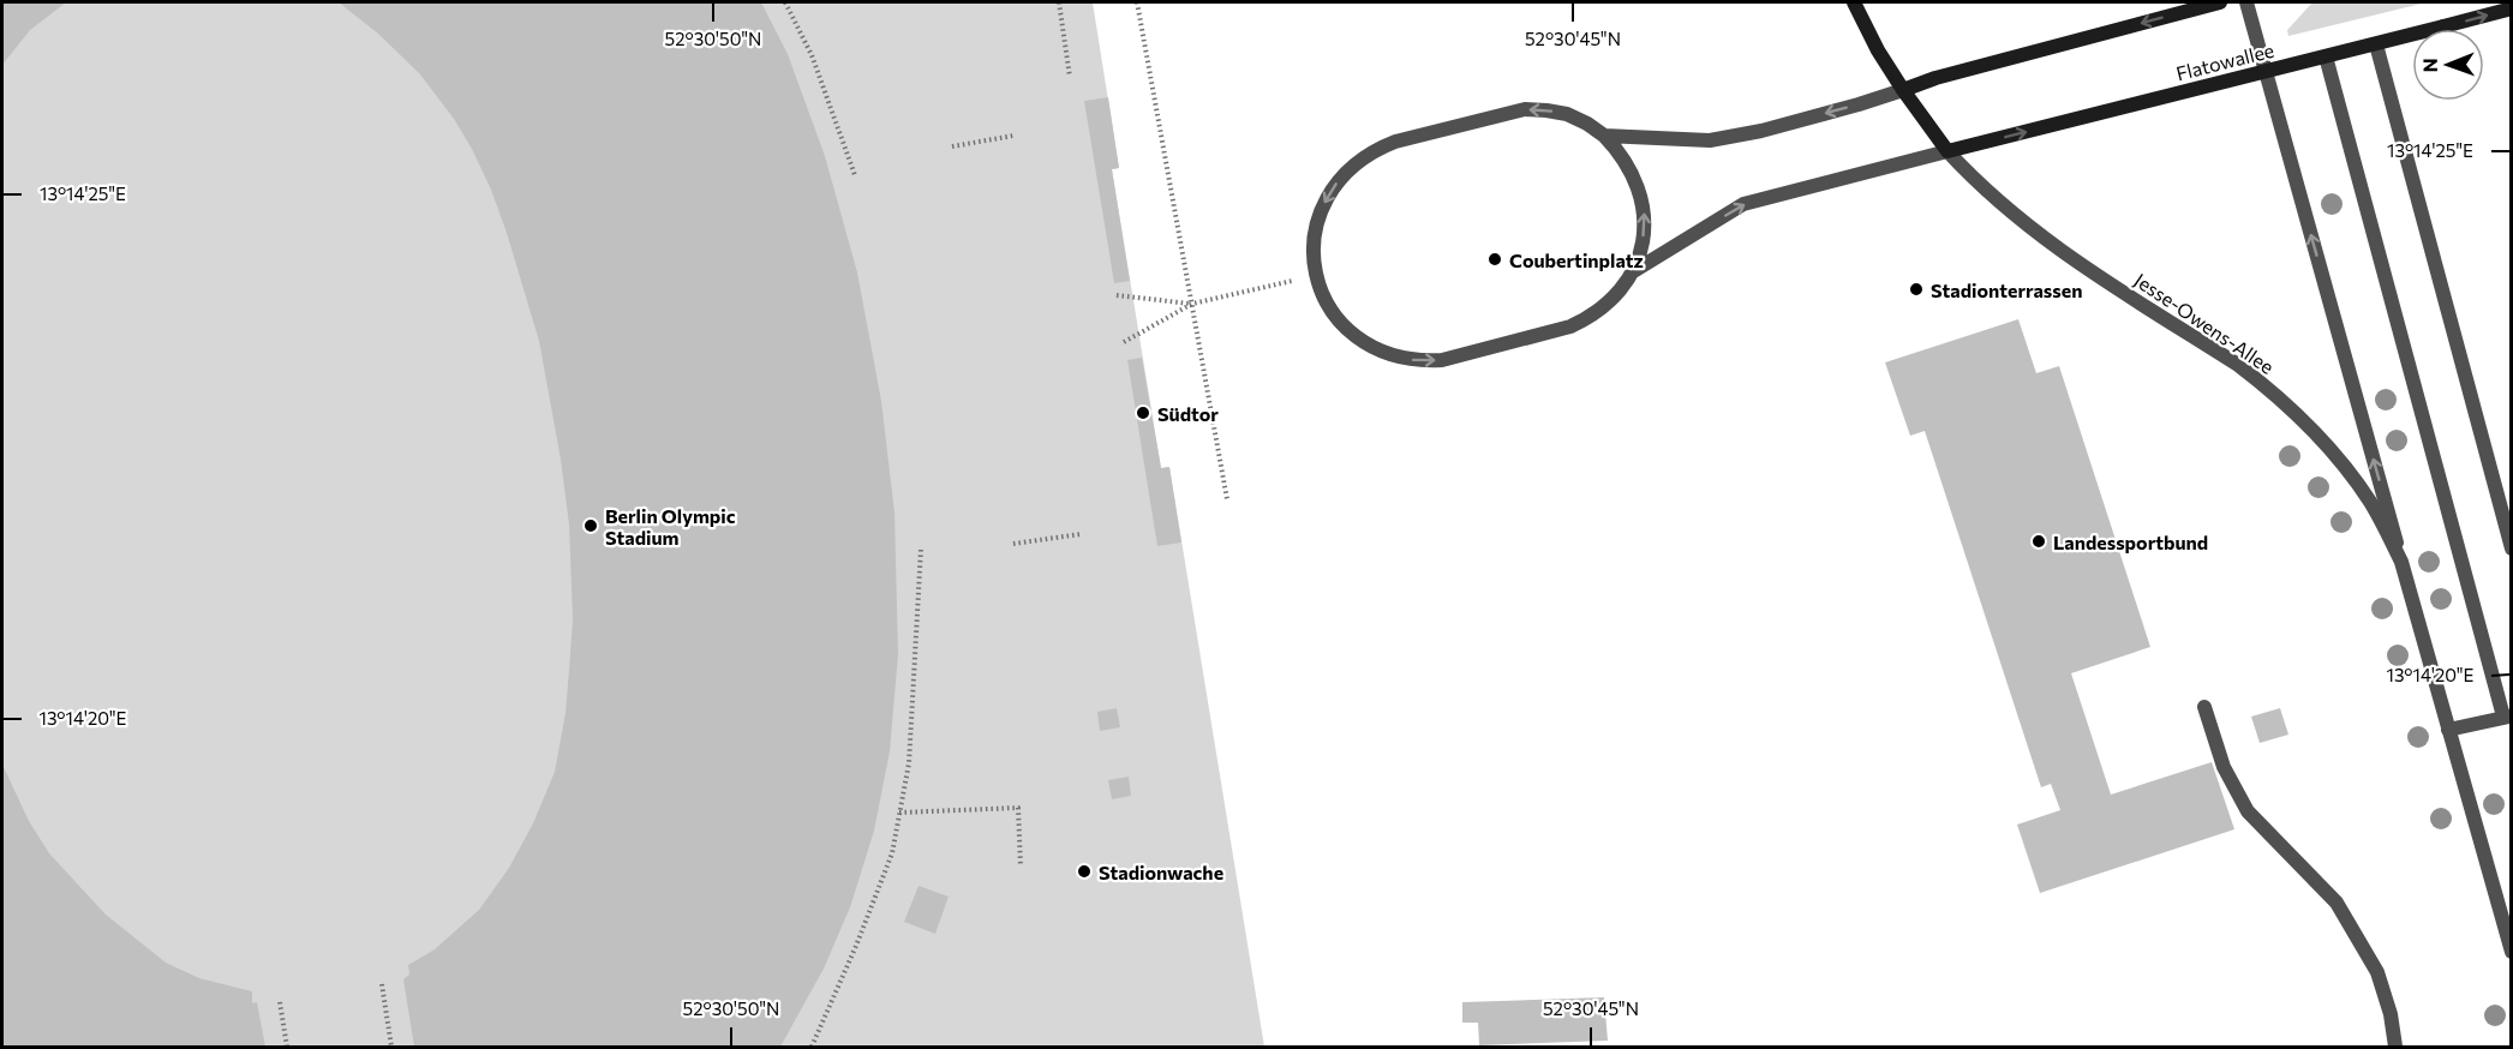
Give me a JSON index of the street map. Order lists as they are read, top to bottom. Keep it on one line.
{"streets":{"main road":["Flatowallee"],"street":["Jesse-Owens-Allee"]},"crossings":[["Flatowallee","Jesse-Owens-Allee"]],"places":["Coubertinplatz","Stadionterrassen","Südtor","Berlin Olympic Stadium","Landessportbund","Stadionwache"],"north":"left","coordinates":["52°30'50\"N","52°30'45\"N","13°14'25\"E","13°14'20\"E"]}
